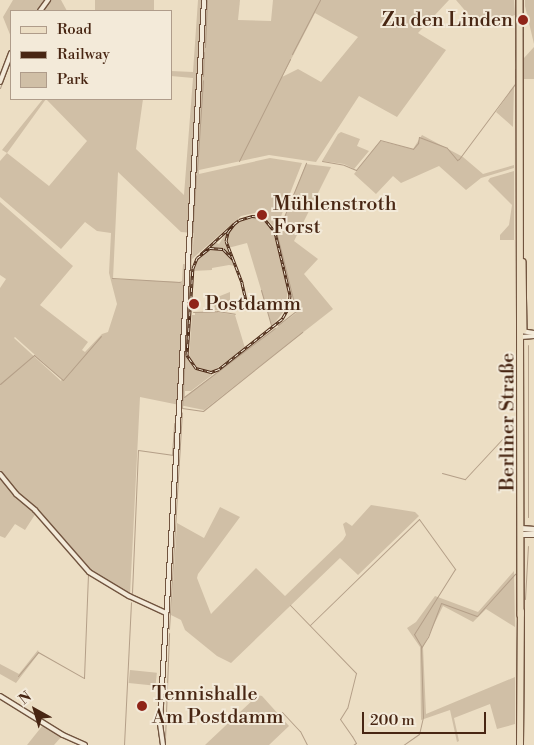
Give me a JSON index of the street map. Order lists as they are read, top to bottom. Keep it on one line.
{"streets":{"main road":["Berliner Straße"]},"places":["Zu den Linden","Mühlenstroth Forst","Postdamm","Tennishalle Am Postdamm"],"legend":["Road","Railway","Park"],"scale_bar":"200 m","north":"top left"}
